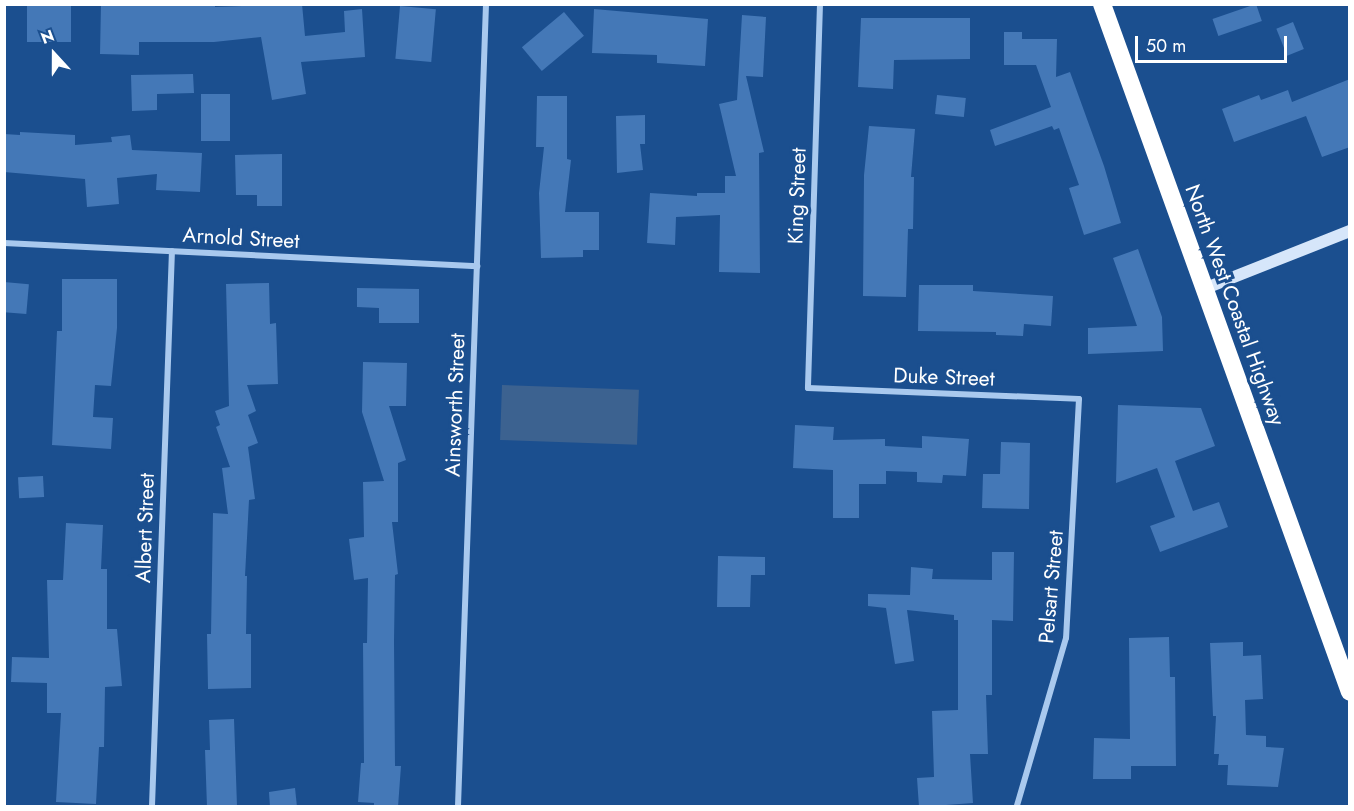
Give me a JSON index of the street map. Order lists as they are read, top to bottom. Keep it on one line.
{"streets":{"highway":["North West Coastal Highway"],"street":["King Street","Arnold Street","Duke Street","Ainsworth Street","Albert Street","Pelsart Street"]},"crossings":[["King Street","Duke Street"],["Arnold Street","Ainsworth Street"],["Arnold Street","Albert Street"],["Duke Street","Pelsart Street"]],"scale_bar":"50 m","north":"top"}
